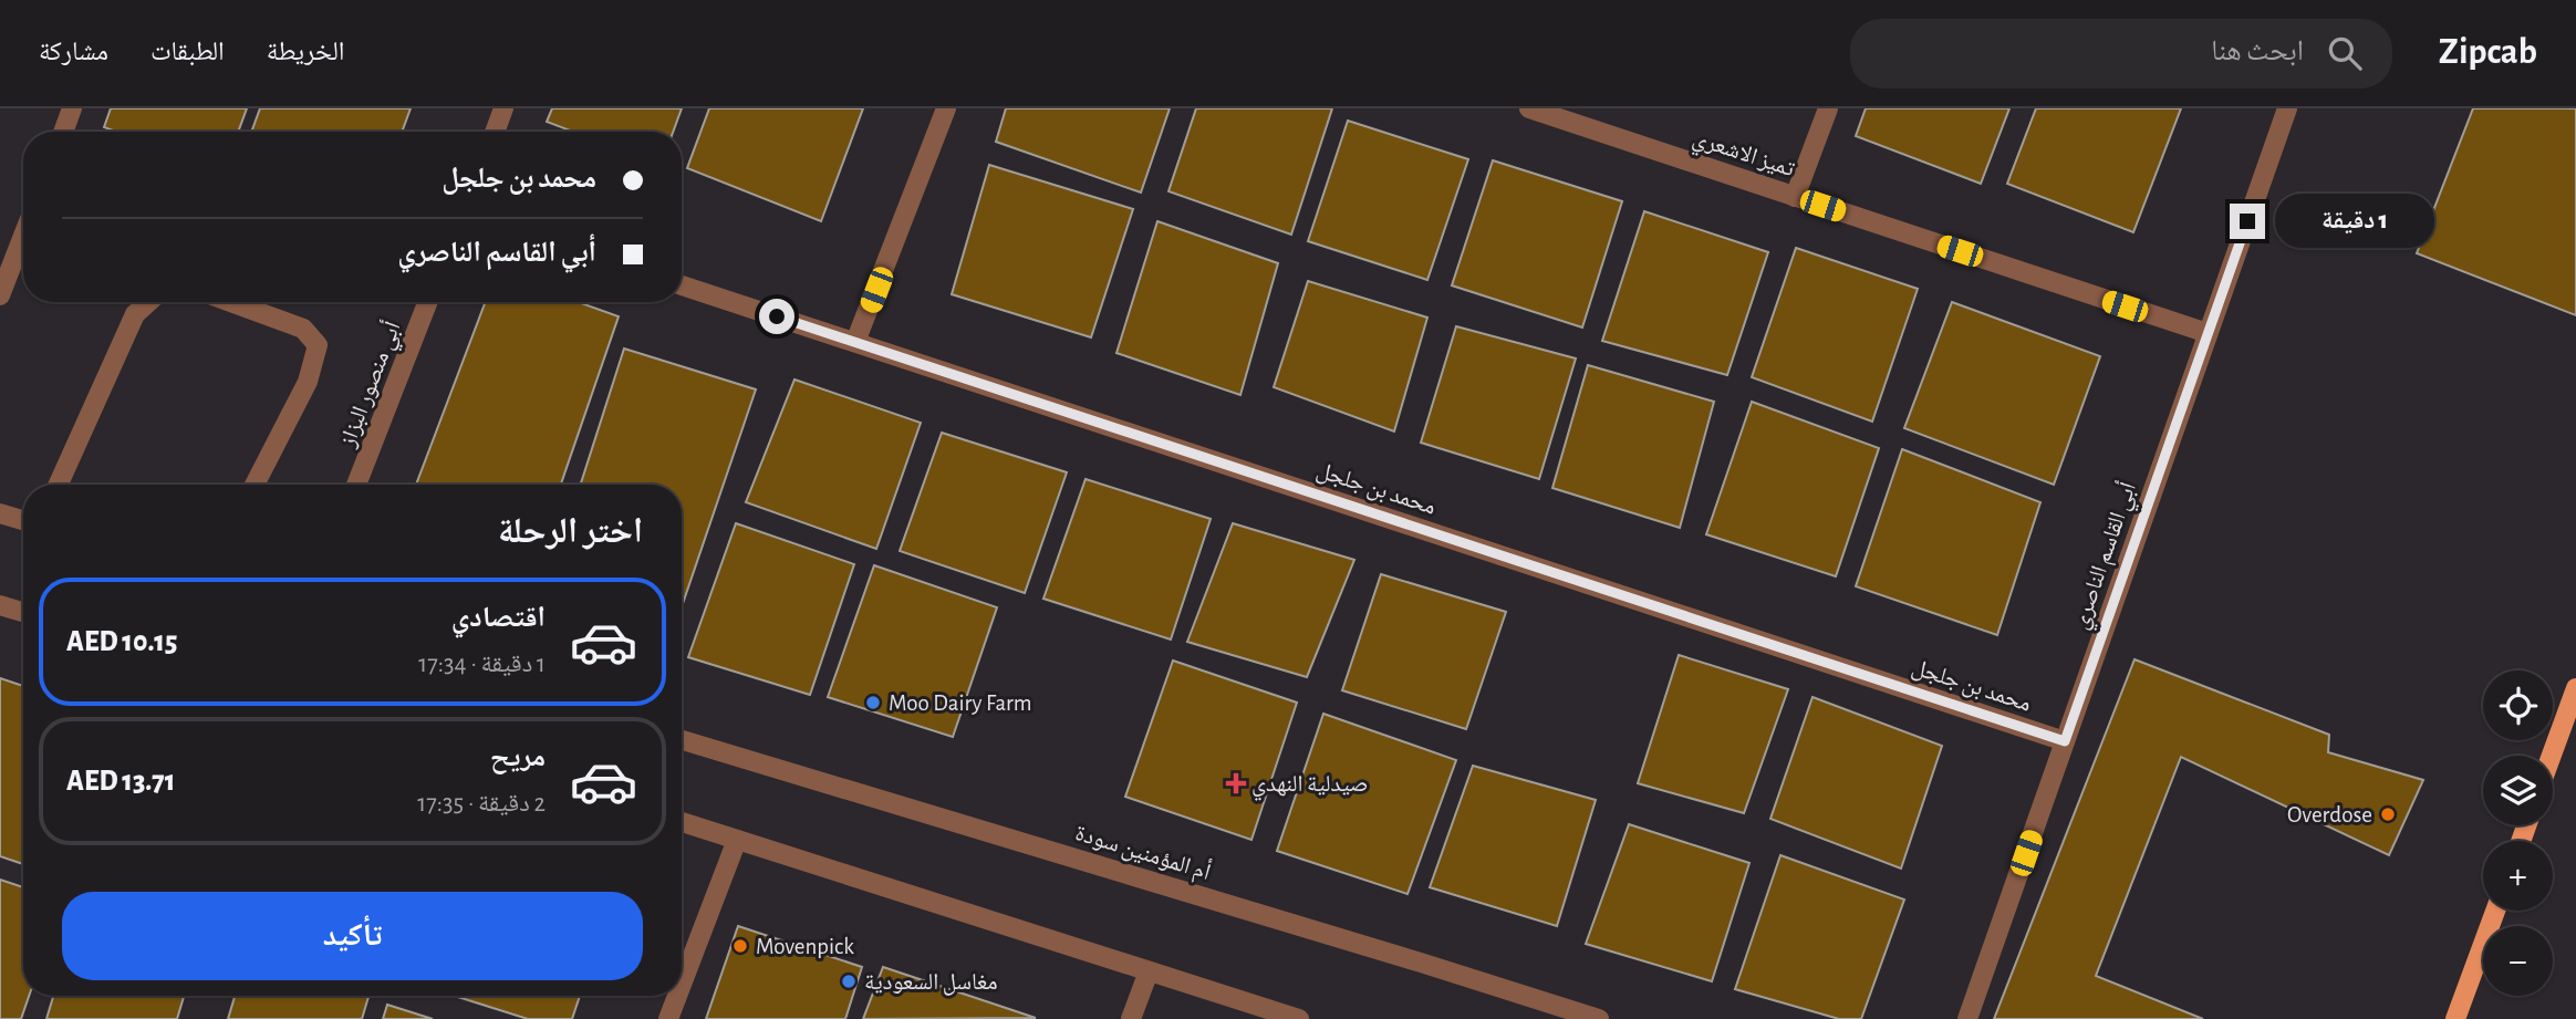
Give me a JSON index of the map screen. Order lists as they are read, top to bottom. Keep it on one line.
{"streets":{"street":["تميز الاشعري","أبي منصور البزاز","محمد بن جلجل","أبي القاسم الناصري","أم المؤمنين سودة"]},"crossings":[["تميز الاشعري","أبي القاسم الناصري"],["محمد بن جلجل","أبي القاسم الناصري"]],"places":{"other":["Moo Dairy Farm","Overdose","Movenpick","مغاسل السعودية"],"health":["صيدلية النهدي"]},"page":{"header":"Zipcab","search":"ابحث هنا","nav":["الخريطة","الطبقات","مشاركة"],"banner":["محمد بن جلجل","أبي القاسم الناصري"],"bubble":"1 دقيقة","heading":"اختر الرحلة","list":[{"name":"اقتصادي","note":"1 دقيقة · 17:34","value":"AED 10.15"},{"name":"مريح","note":"2 دقيقة · 17:35","value":"AED 13.71"}],"map_buttons":["+","−"],"buttons":"تأكيد"}}
